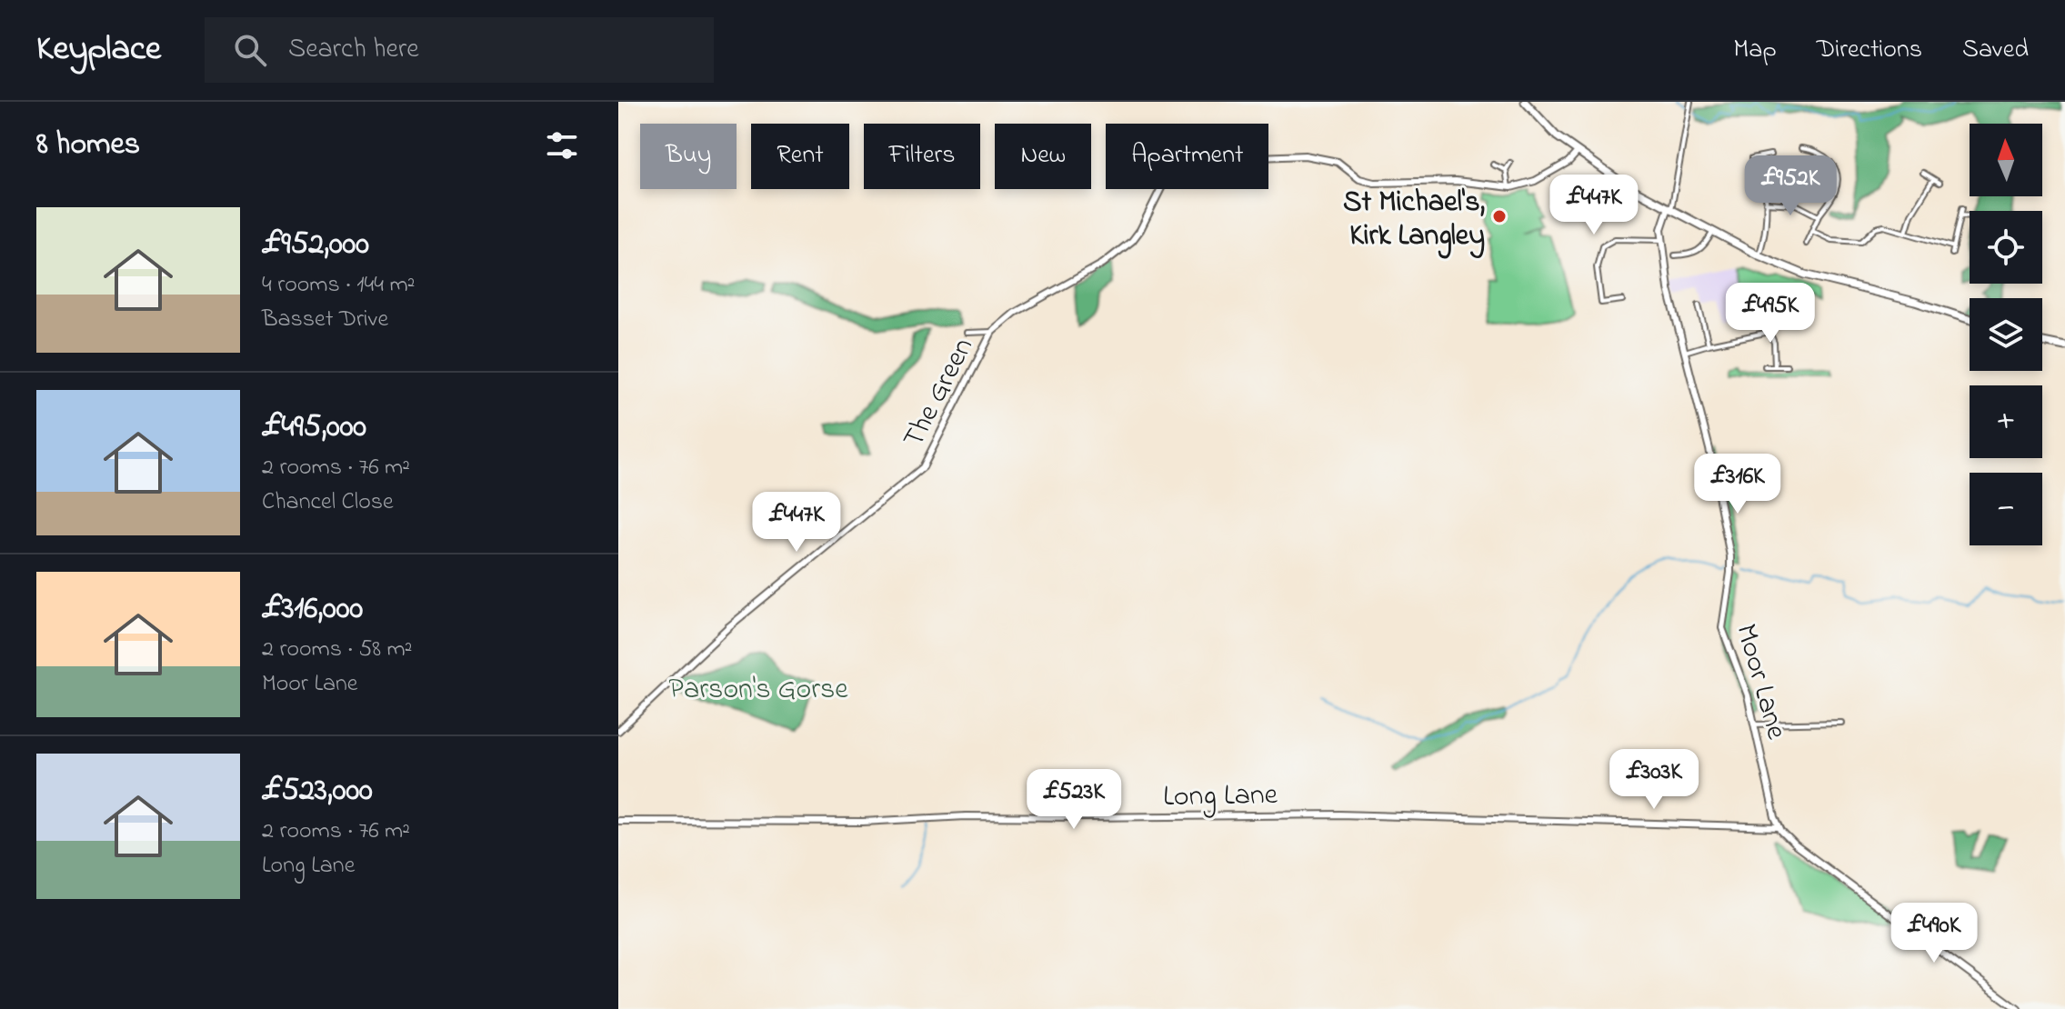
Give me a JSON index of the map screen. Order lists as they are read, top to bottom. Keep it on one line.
{"streets":{"street":["The Green","Moor Lane","Long Lane"]},"crossings":[["Moor Lane","Long Lane"]],"parks":["Parson's Gorse"],"places":["St Michael's, Kirk Langley"],"north":"top","page":{"header":"Keyplace","search":"Search here","nav":["Map","Directions","Saved"],"heading":"8 homes","map_buttons":["+","−"],"chip":["Buy","Rent","Filters","New","Apartment"],"price":["£952K","£447K","£495K","£316K","£447K","£303K","£523K","£490K"],"list":[{"name":"£952,000","note":"4 rooms · 144 m² · Basset Drive"},{"name":"£495,000","note":"2 rooms · 76 m² · Chancel Close"},{"name":"£316,000","note":"2 rooms · 58 m² · Moor Lane"},{"name":"£523,000","note":"2 rooms · 76 m² · Long Lane"}]}}
